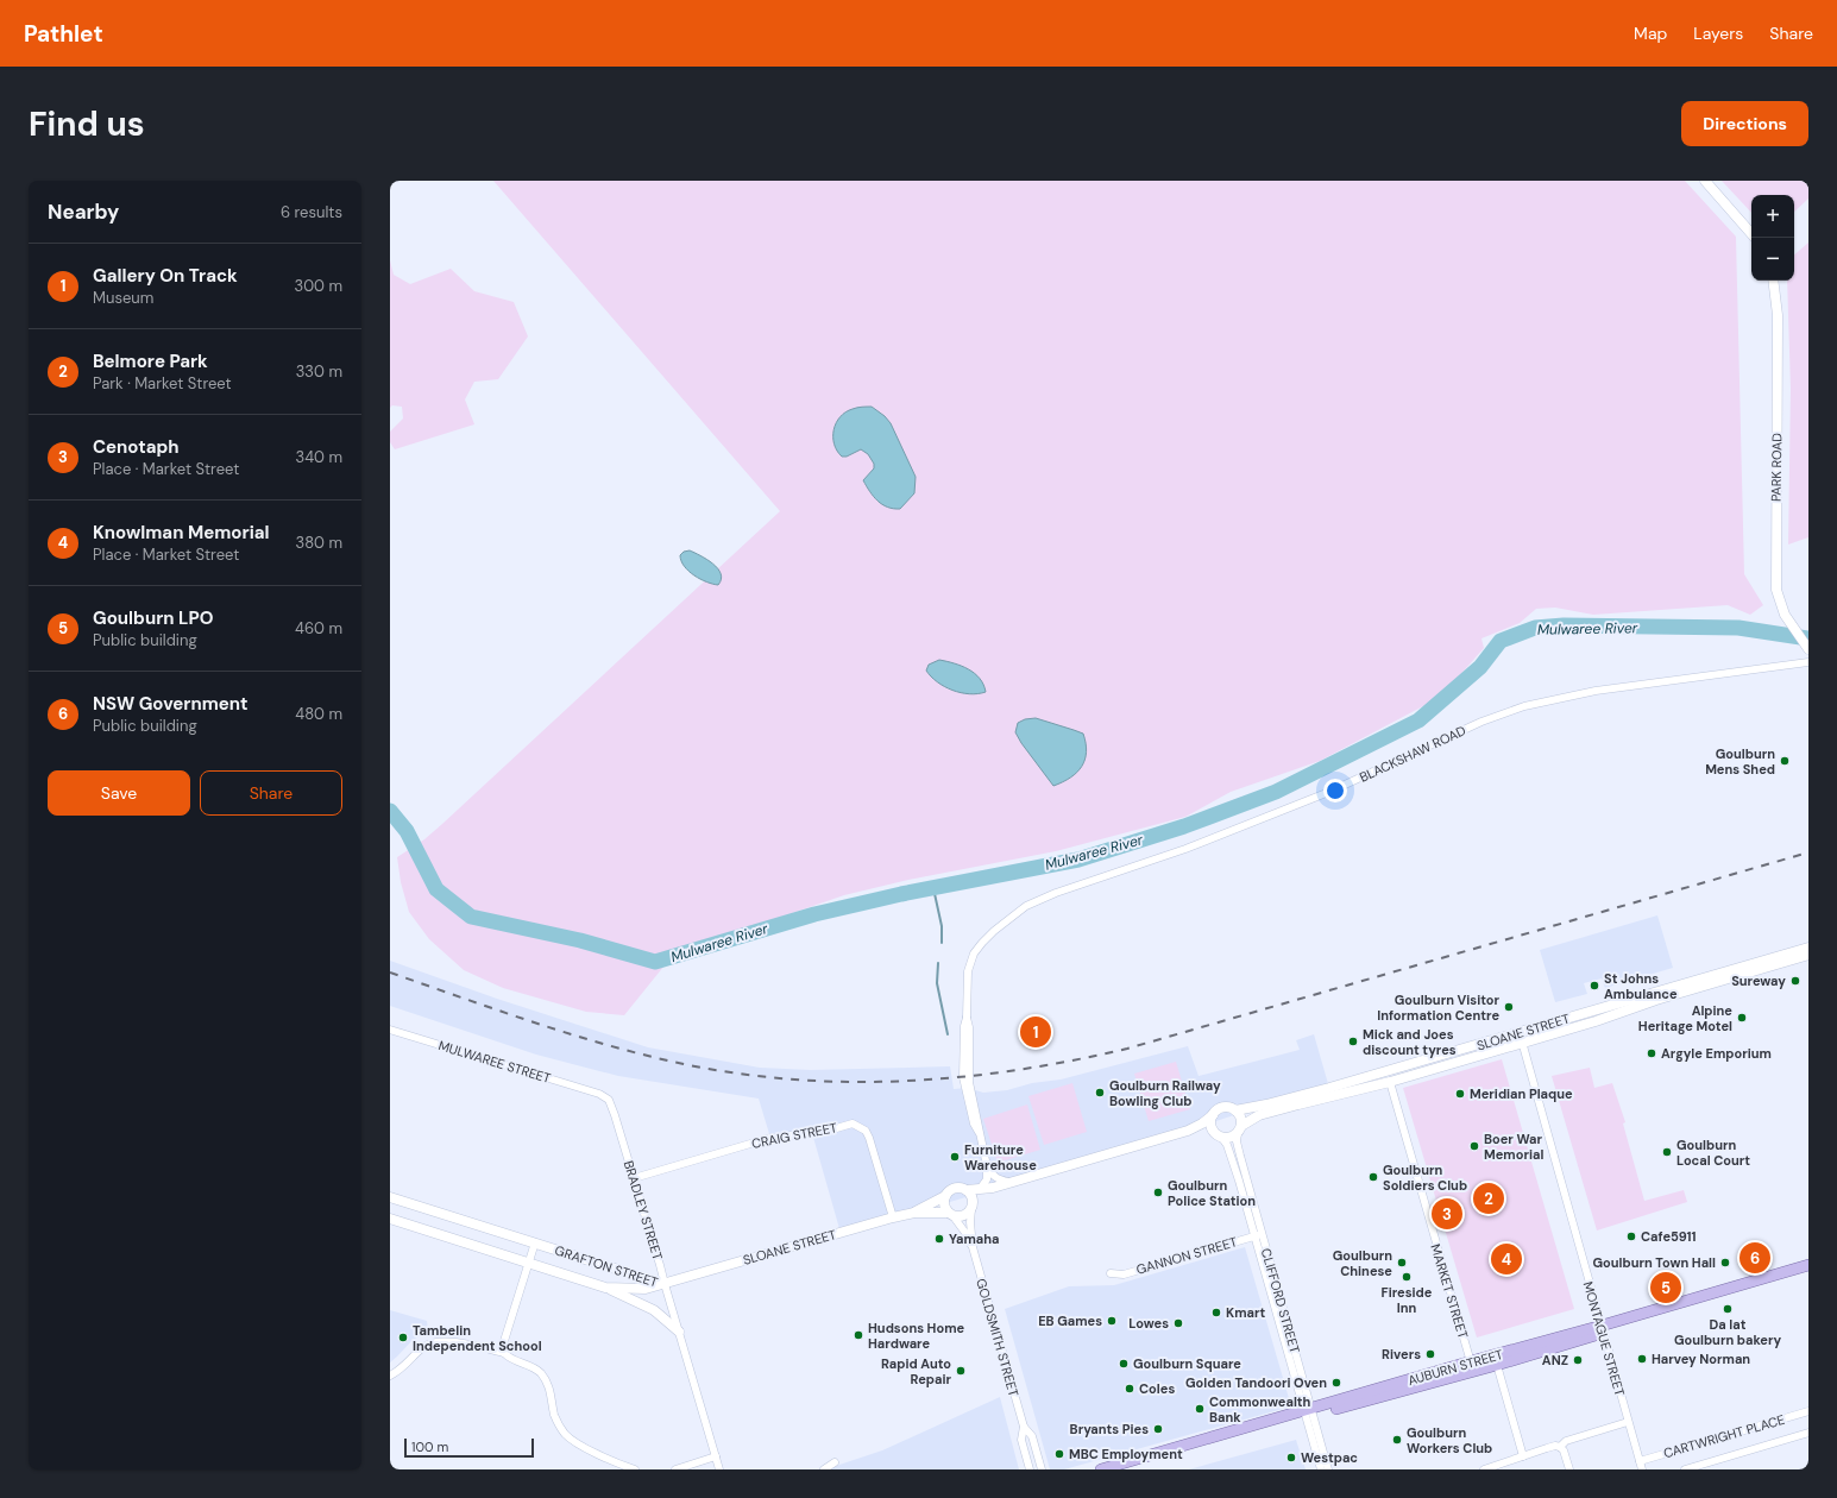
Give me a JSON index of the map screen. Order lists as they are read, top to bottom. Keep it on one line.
{"streets":{"main road":["AUBURN STREET"],"street":["PARK ROAD","BLACKSHAW ROAD","SLOANE STREET","MULWAREE STREET","CRAIG STREET","BRADLEY STREET","GANNON STREET","GRAFTON STREET","MARKET STREET","CLIFFORD STREET","GOLDSMITH STREET","MONTAGUE STREET","CARTWRIGHT PLACE"]},"crossings":[["SLOANE STREET","CRAIG STREET"],["SLOANE STREET","BRADLEY STREET"],["SLOANE STREET","GRAFTON STREET"],["SLOANE STREET","MARKET STREET"],["SLOANE STREET","CLIFFORD STREET"],["SLOANE STREET","GOLDSMITH STREET"],["SLOANE STREET","MONTAGUE STREET"],["MULWAREE STREET","BRADLEY STREET"],["CRAIG STREET","BRADLEY STREET"],["BRADLEY STREET","GRAFTON STREET"],["GANNON STREET","CLIFFORD STREET"],["MARKET STREET","AUBURN STREET"],["CLIFFORD STREET","AUBURN STREET"],["MONTAGUE STREET","AUBURN STREET"],["MONTAGUE STREET","CARTWRIGHT PLACE"]],"water":["Mulwaree River"],"places":["Goulburn Mens Shed","Sureway","St Johns Ambulance","Goulburn Visitor Information Centre","Alpine Heritage Motel","Mick and Joes discount tyres","Argyle Emporium","Goulburn Railway Bowling Club","Meridian Plaque","Boer War Memorial","Goulburn Local Court","Furniture Warehouse","Goulburn Soldiers Club","Goulburn Police Station","Cafe5911","Yamaha","Goulburn Chinese","Goulburn Town Hall","Fireside Inn","Da lat Goulburn bakery","Kmart","EB Games","Lowes","Hudsons Home Hardware","Tambelin Independent School","Rivers","Harvey Norman","ANZ","Goulburn Square","Rapid Auto Repair","Golden Tandoori Oven","Coles","Commonwealth Bank","Bryants Pies","Goulburn Workers Club","MBC Employment","Westpac"],"scale_bar":"100 m","page":{"header":"Pathlet","nav":["Map","Layers","Share"],"buttons":["Directions",["Save","Share"]],"title":"Find us","heading":["Nearby","6 results"],"map_buttons":["+","−"],"list":[{"mark":"1","name":"Gallery On Track","note":"Museum","value":"300 m"},{"mark":"2","name":"Belmore Park","note":"Park · Market Street","value":"330 m"},{"mark":"3","name":"Cenotaph","note":"Place · Market Street","value":"340 m"},{"mark":"4","name":"Knowlman Memorial","note":"Place · Market Street","value":"380 m"},{"mark":"5","name":"Goulburn LPO","note":"Public building","value":"460 m"},{"mark":"6","name":"NSW Government","note":"Public building","value":"480 m"}],"pins":["1","2","3","6","4","5"],"scale":"100 m"}}
